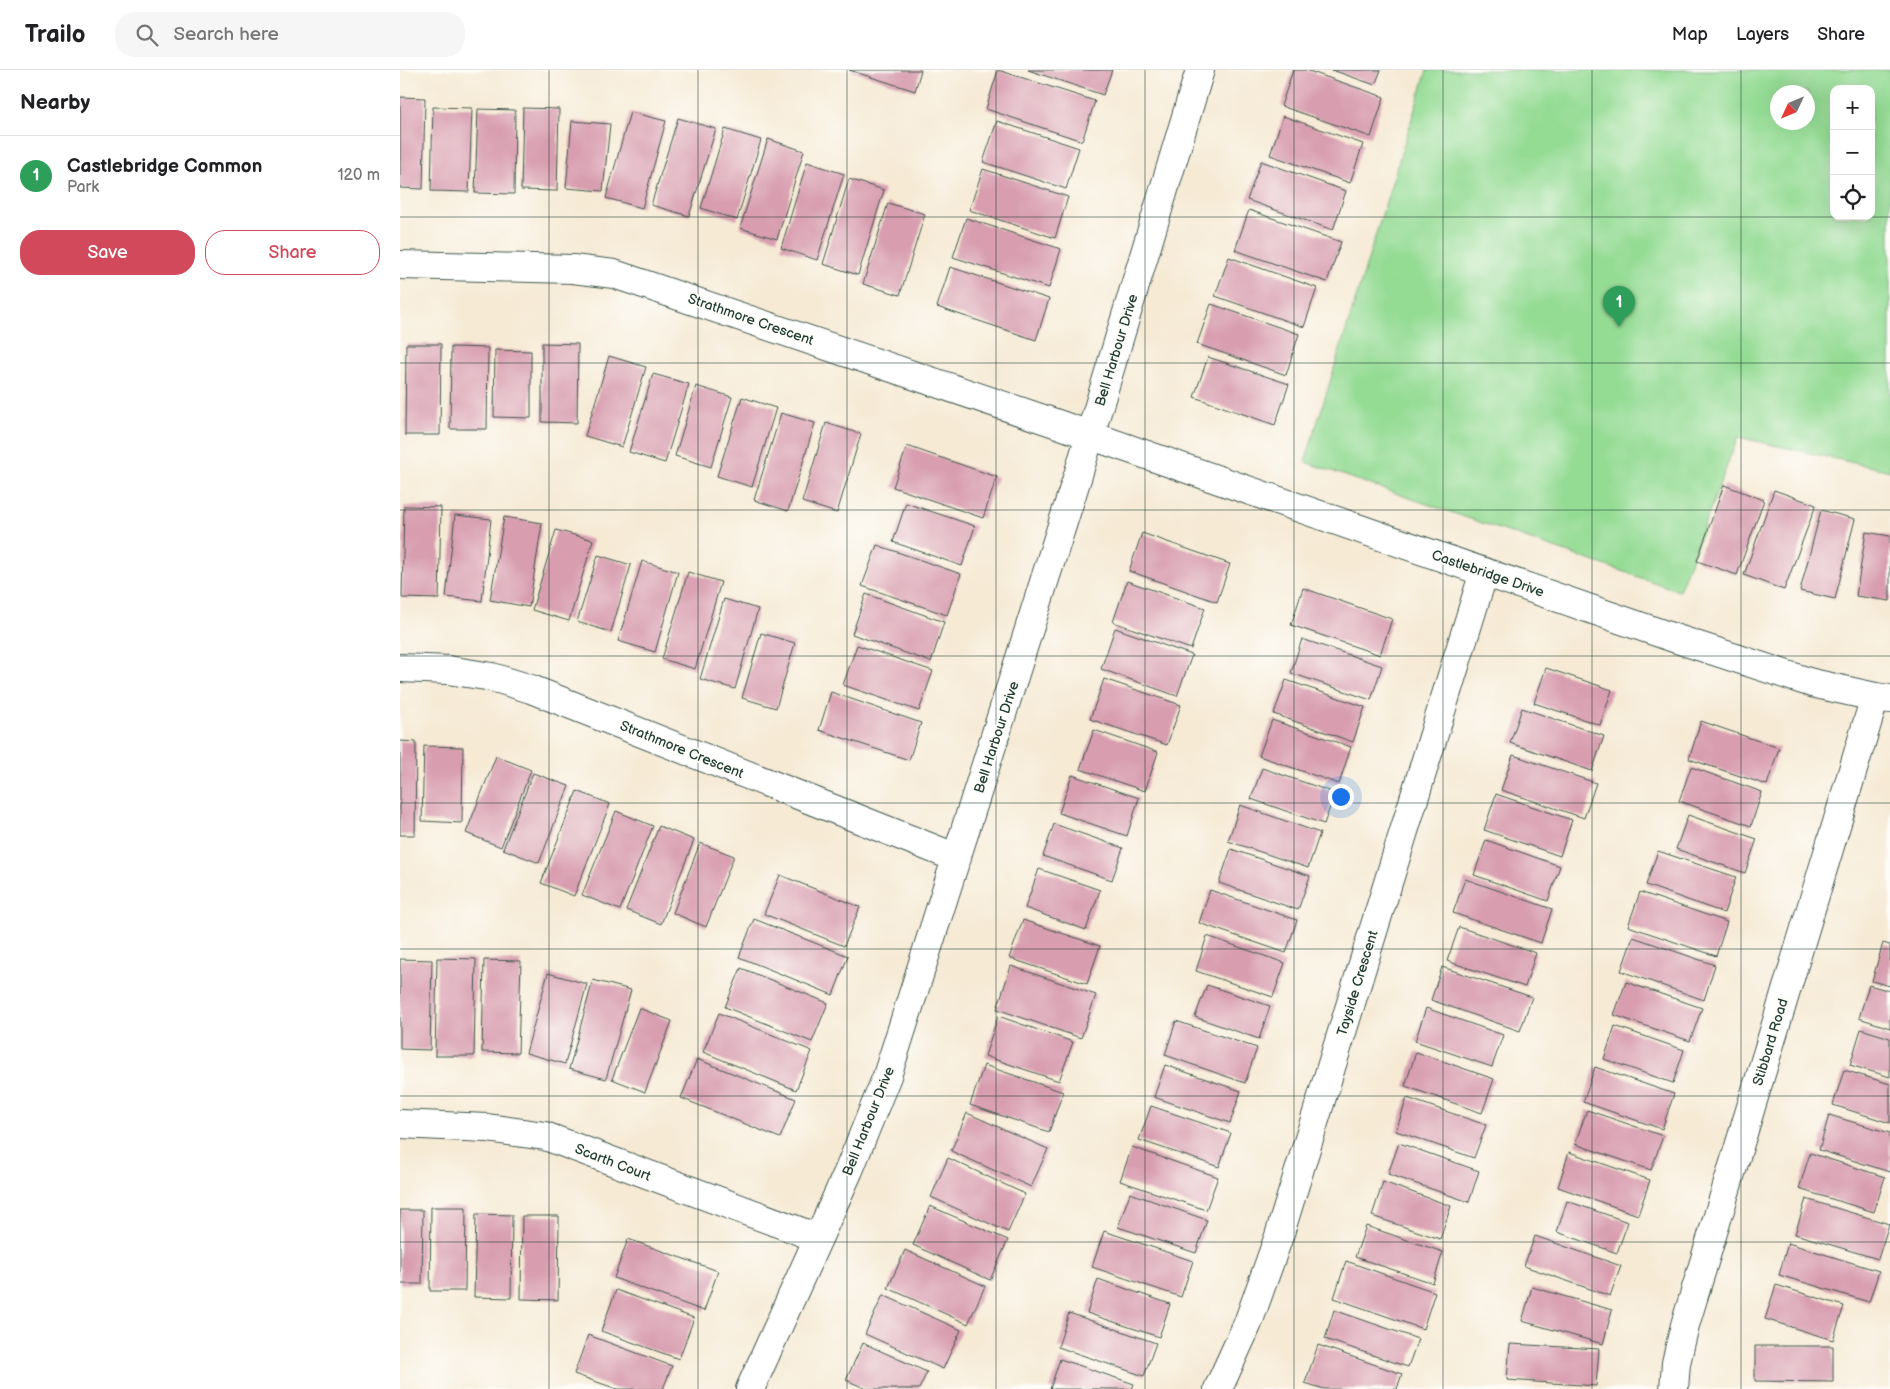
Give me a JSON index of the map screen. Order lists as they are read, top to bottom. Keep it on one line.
{"streets":{"street":["Strathmore Crescent","Bell Harbour Drive","Castlebridge Drive","Tayside Crescent","Stibbard Road","Scarth Court"]},"crossings":[["Strathmore Crescent","Bell Harbour Drive"],["Strathmore Crescent","Castlebridge Drive"],["Bell Harbour Drive","Castlebridge Drive"],["Bell Harbour Drive","Scarth Court"],["Castlebridge Drive","Tayside Crescent"],["Castlebridge Drive","Stibbard Road"]],"north":"bottom left","page":{"header":"Trailo","search":"Search here","nav":["Map","Layers","Share"],"heading":"Nearby","map_buttons":["+","−"],"list":[{"mark":"1","name":"Castlebridge Common","note":"Park","value":"120 m"}],"buttons":["Save","Share"],"pins":"1"}}
